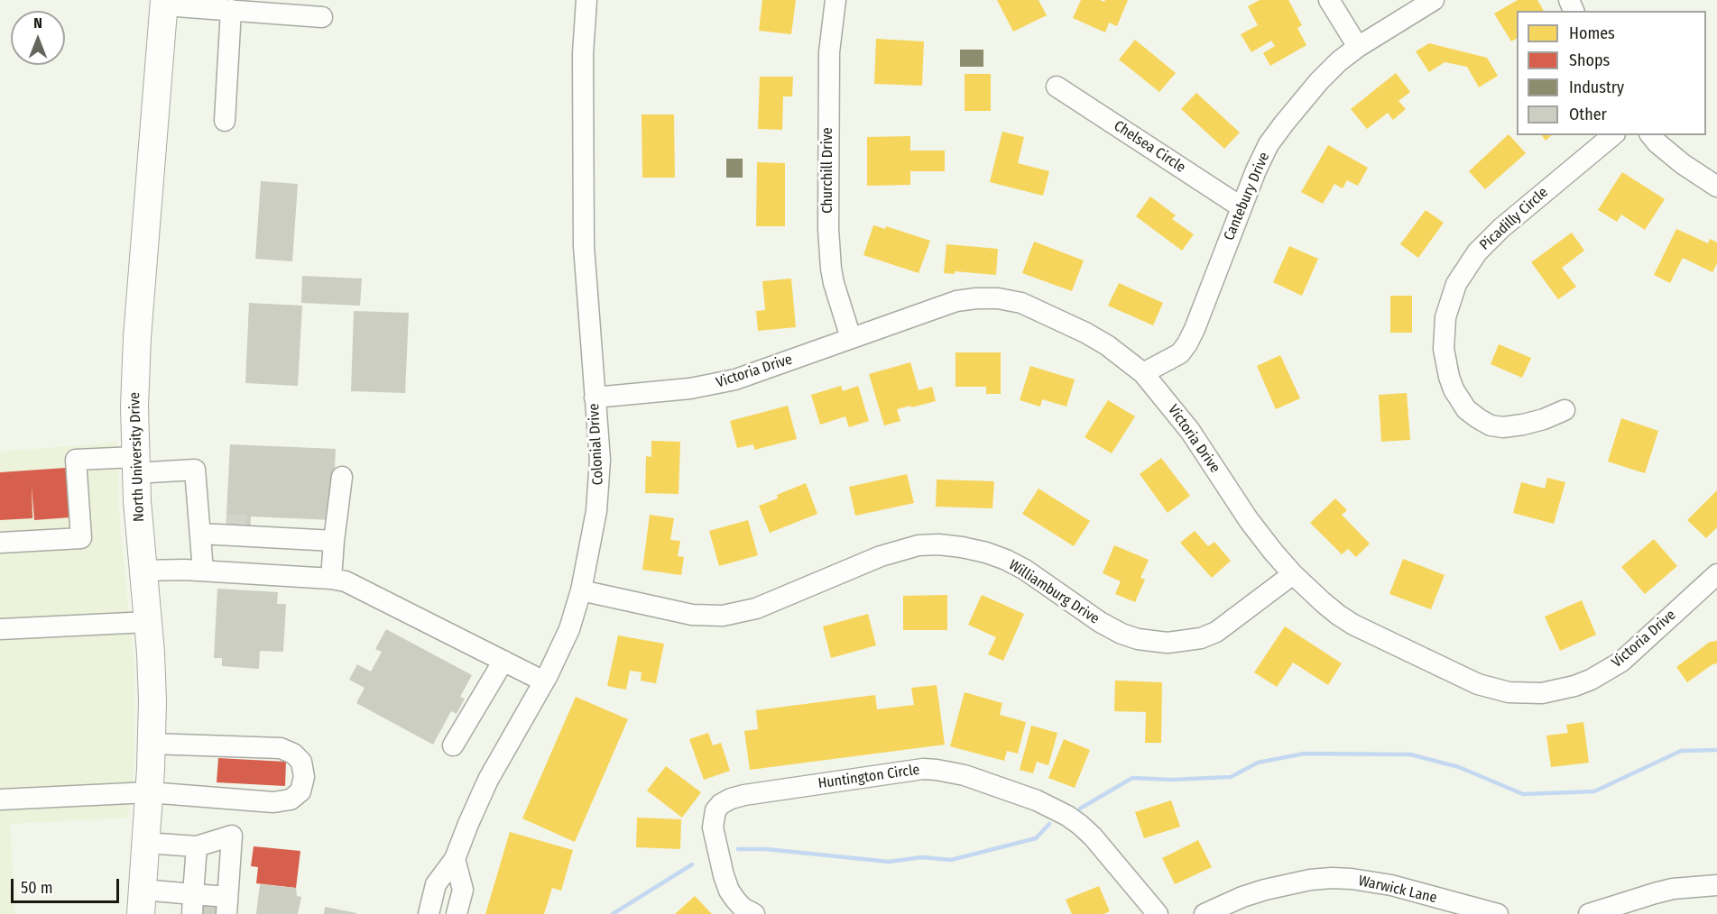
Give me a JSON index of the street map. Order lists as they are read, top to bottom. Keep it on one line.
{"streets":{"main road":["North University Drive"],"street":["Chelsea Circle","Churchill Drive","Cantebury Drive","Picadilly Circle","Victoria Drive","Colonial Drive","Williamburg Drive","Huntington Circle","Warwick Lane"]},"crossings":[["Chelsea Circle","Cantebury Drive"],["Churchill Drive","Victoria Drive"],["Cantebury Drive","Victoria Drive"],["Victoria Drive","Colonial Drive"],["Victoria Drive","Williamburg Drive"],["Colonial Drive","Williamburg Drive"]],"legend":["Homes","Shops","Industry","Other"],"scale_bar":"50 m","north":"top"}
